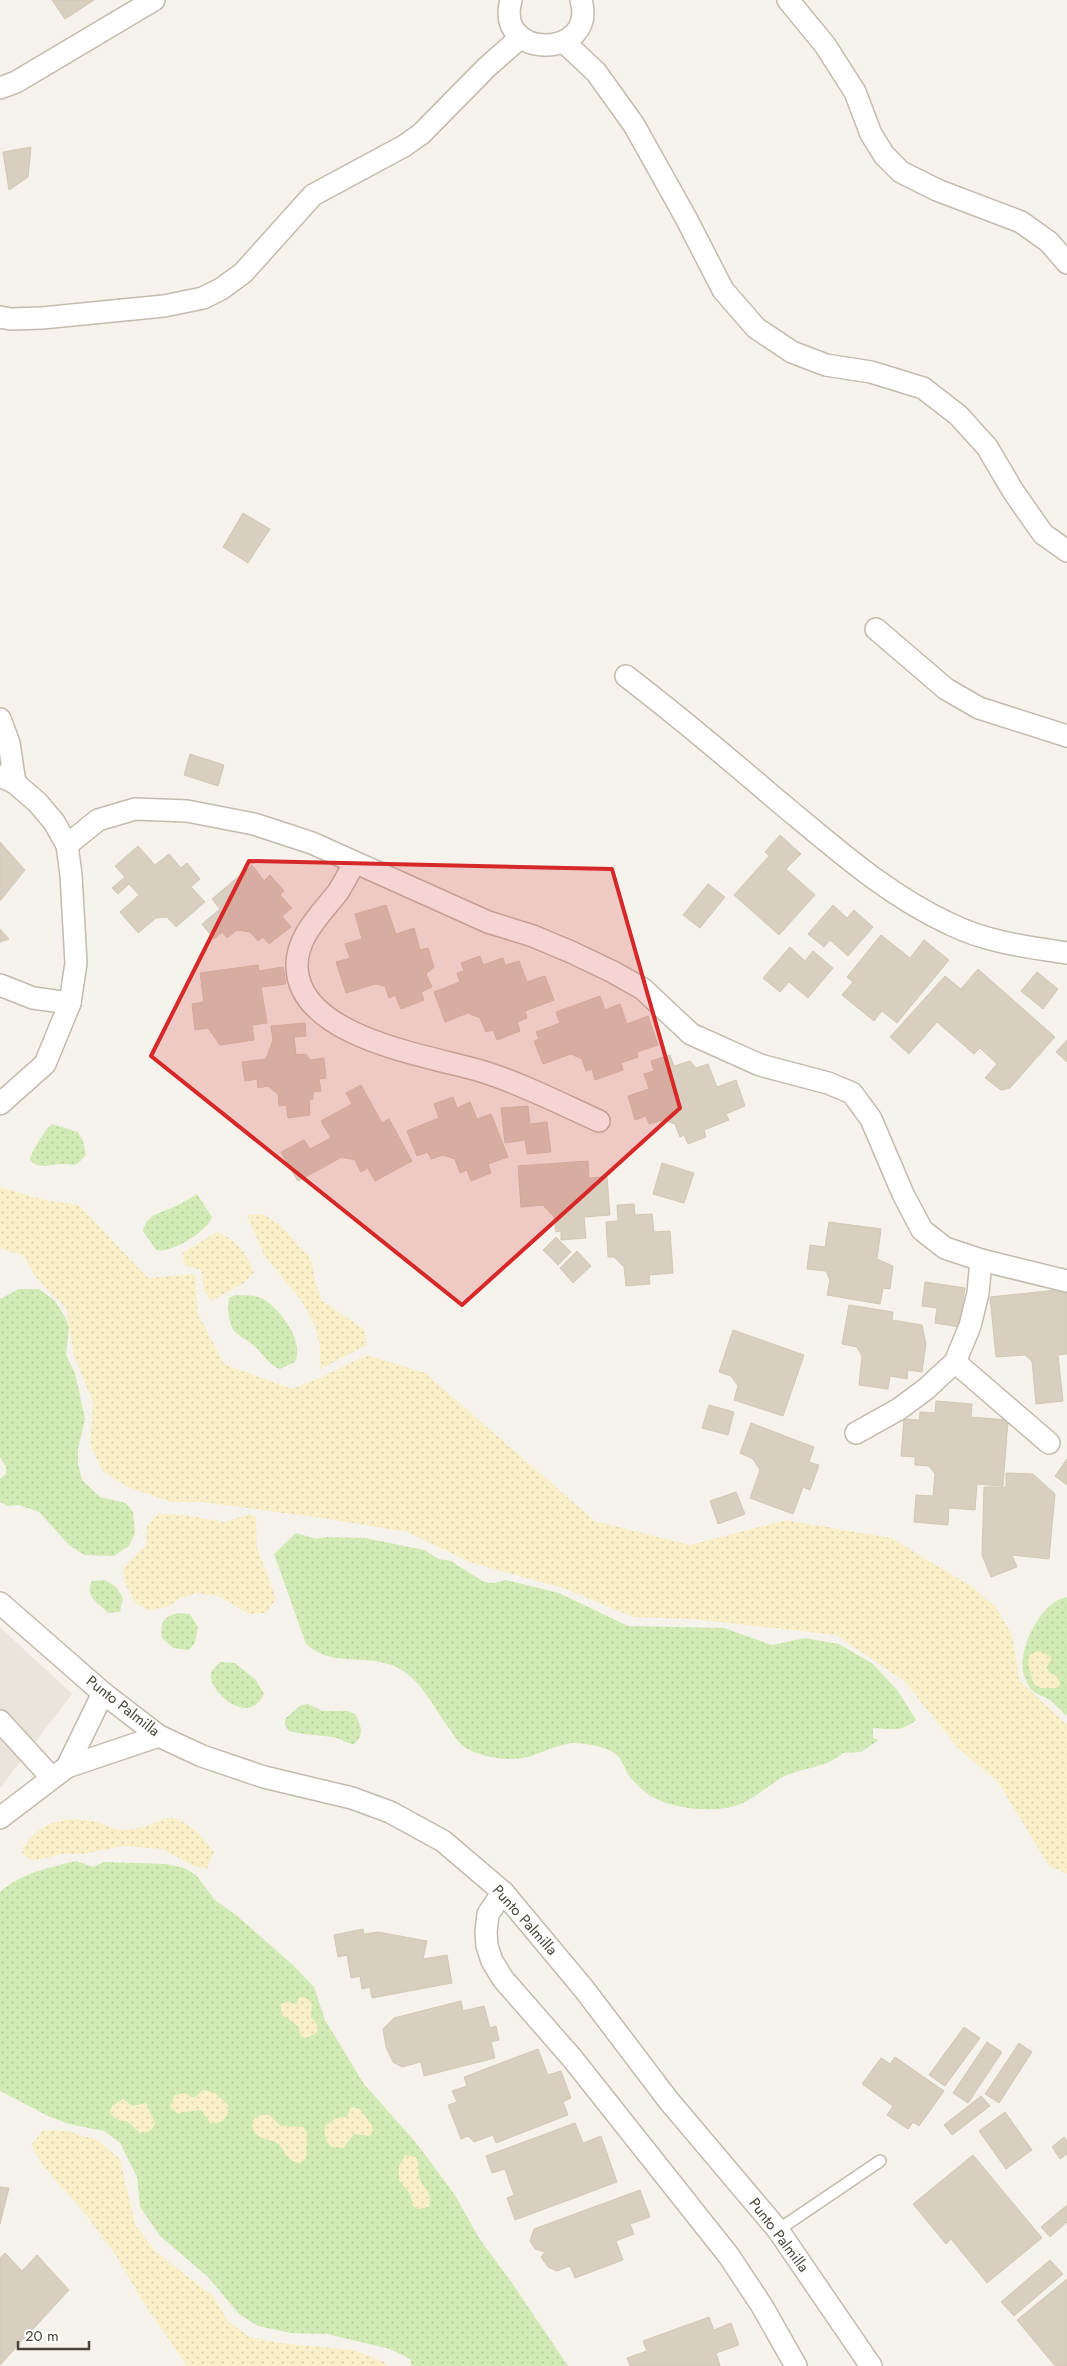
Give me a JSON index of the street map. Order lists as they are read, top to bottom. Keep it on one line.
{"streets":{"street":["Punto Palmilla"]},"scale_bar":"20 m"}
